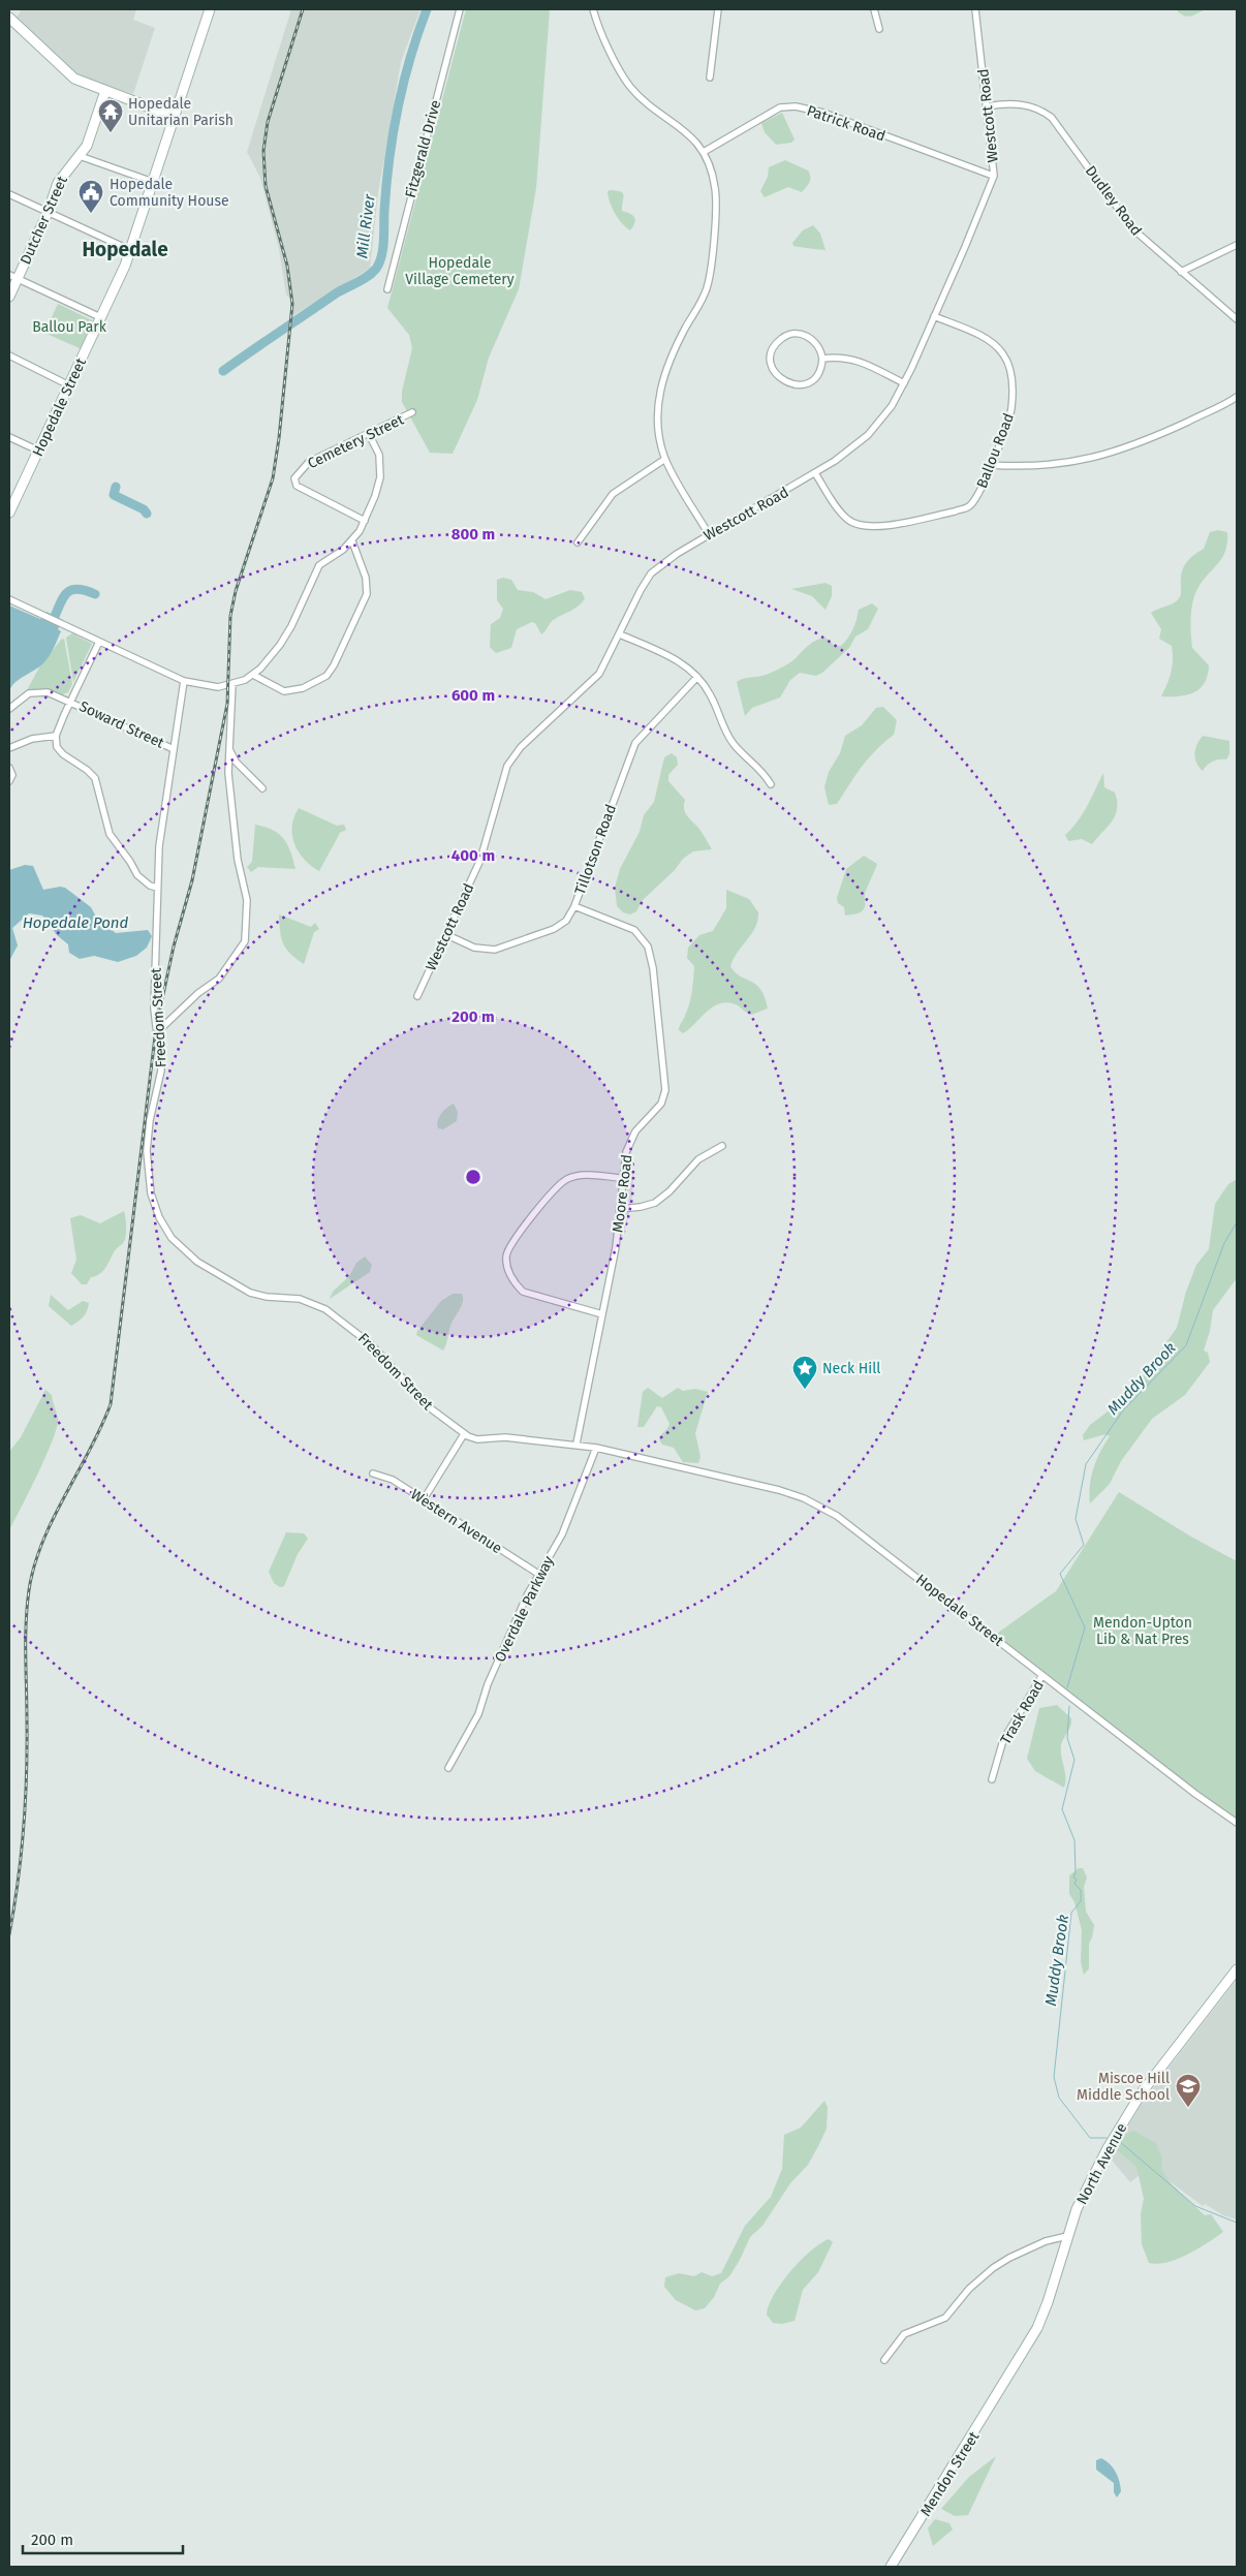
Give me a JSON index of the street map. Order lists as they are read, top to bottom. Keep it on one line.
{"streets":{"street":["Westcott Road","Patrick Road","Fitzgerald Drive","Dudley Road","Dutcher Street","Hopedale Street","Cemetery Street","Ballou Road","Soward Street","Tillotson Road","Freedom Street","Moore Road","Western Avenue","Overdale Parkway","Trask Road","North Avenue","Mendon Street"]},"crossings":[["Westcott Road","Patrick Road"],["Westcott Road","Dudley Road"],["Westcott Road","Ballou Road"],["Westcott Road","Tillotson Road"],["Hopedale Street","Freedom Street"],["Hopedale Street","Trask Road"],["Soward Street","Freedom Street"],["Tillotson Road","Moore Road"],["Freedom Street","Moore Road"],["Freedom Street","Overdale Parkway"],["Western Avenue","Overdale Parkway"],["North Avenue","Mendon Street"]],"districts":["Hopedale"],"water":["Mill River","Hopedale Pond","Muddy Brook"],"parks":["Hopedale Village Cemetery","Ballou Park","Mendon-Upton Lib & Nat Pres"],"places":{"temple":["Hopedale Unitarian Parish"],"public building":["Hopedale Community House"],"place":["Neck Hill"],"school or university":["Miscoe Hill Middle School"]},"scale_bar":"200 m","rings":["800 m","600 m","400 m","200 m"]}
